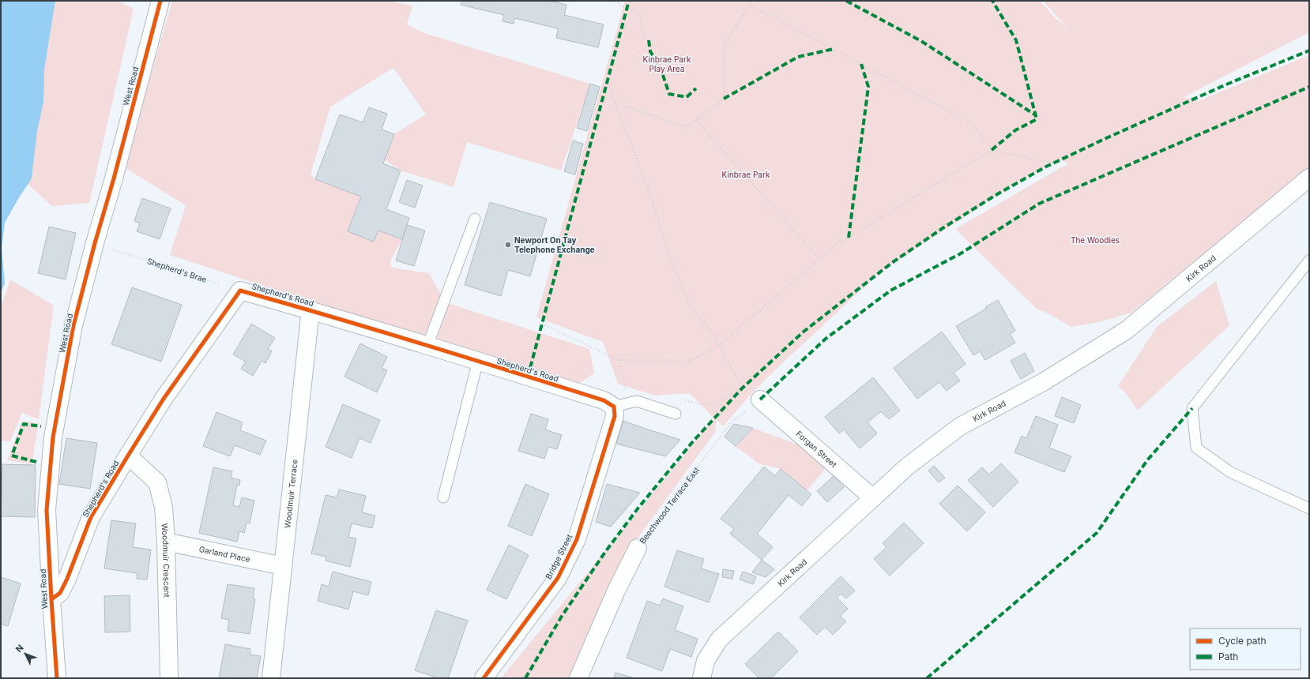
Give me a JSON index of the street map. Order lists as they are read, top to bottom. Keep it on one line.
{"streets":{"street":["West Road","Kirk Road","Shepherd's Road","Forgan Street","Woodmuir Terrace","Beechwood Terrace East","Garland Place","Bridge Street","Woodmuir Crescent"],"path":["Shepherd's Brae"]},"crossings":[["West Road","Shepherd's Road"],["Kirk Road","Forgan Street"],["Shepherd's Brae","Shepherd's Road"],["Shepherd's Road","Woodmuir Terrace"],["Shepherd's Road","Bridge Street"],["Shepherd's Road","Woodmuir Crescent"],["Forgan Street","Beechwood Terrace East"],["Woodmuir Terrace","Garland Place"],["Garland Place","Woodmuir Crescent"]],"parks":["Kinbrae Park Play Area","Kinbrae Park","The Woodies"],"places":["Newport On Tay Telephone Exchange"],"legend":["Cycle path","Path"],"north":"top left"}
